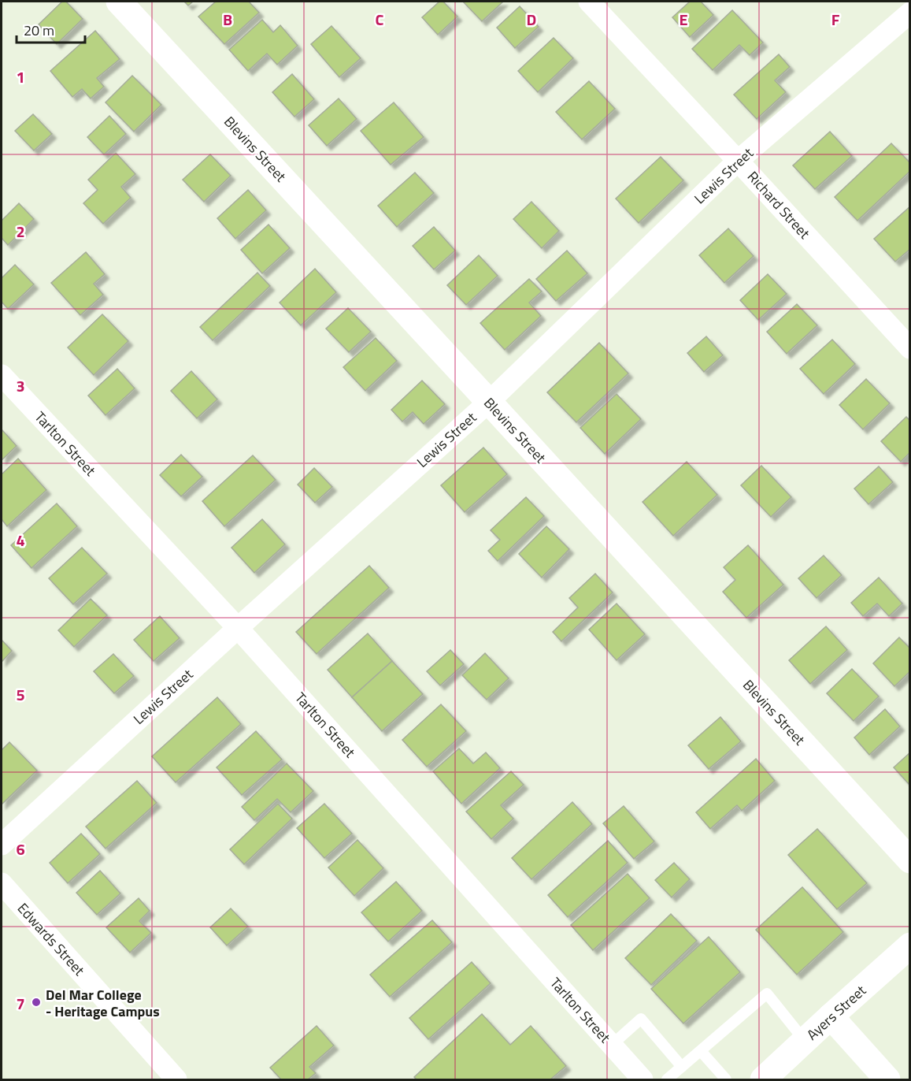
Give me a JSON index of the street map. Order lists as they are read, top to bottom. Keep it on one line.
{"streets":{"street":["Blevins Street","Lewis Street","Richard Street","Tarlton Street","Edwards Street","Ayers Street"]},"crossings":[["Blevins Street","Lewis Street"],["Lewis Street","Richard Street"],["Lewis Street","Tarlton Street"]],"places":["Del Mar College - Heritage Campus"],"scale_bar":"20 m","grid":{"columns":["B","C","D","E","F"],"rows":["1","2","3","4","5","6","7"]}}
